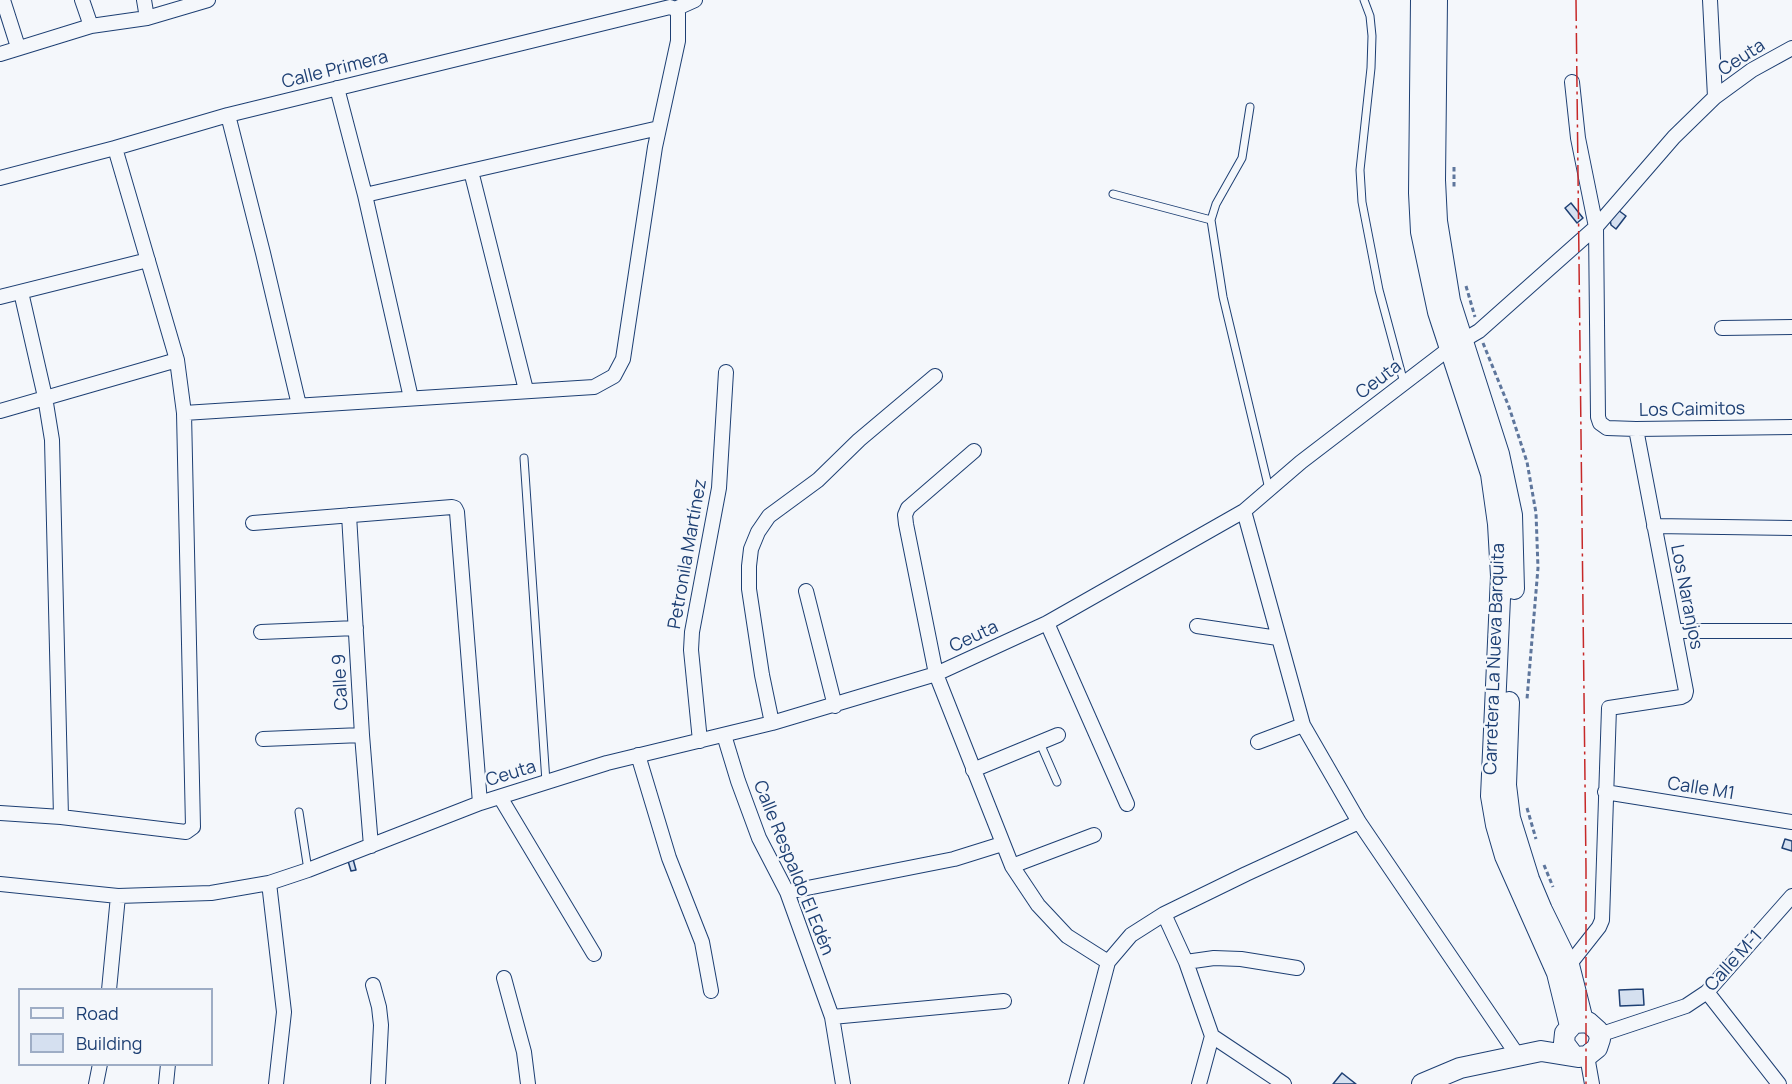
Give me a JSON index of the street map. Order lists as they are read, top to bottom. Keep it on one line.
{"streets":{"street":["Ceuta","Calle Primera","Los Caimitos","Petronila Martínez","Los Naranjos","Carretera La Nueva Barquita","Calle 9","Calle M1","Calle Respaldo El Edén","Calle M-1"]},"crossings":[["Ceuta","Los Caimitos"],["Ceuta","Petronila Martínez"],["Ceuta","Carretera La Nueva Barquita"],["Ceuta","Calle 9"],["Ceuta","Calle Respaldo El Edén"],["Los Caimitos","Los Naranjos"],["Los Naranjos","Calle M1"],["Carretera La Nueva Barquita","Calle M-1"]],"legend":["Road","Building"]}
